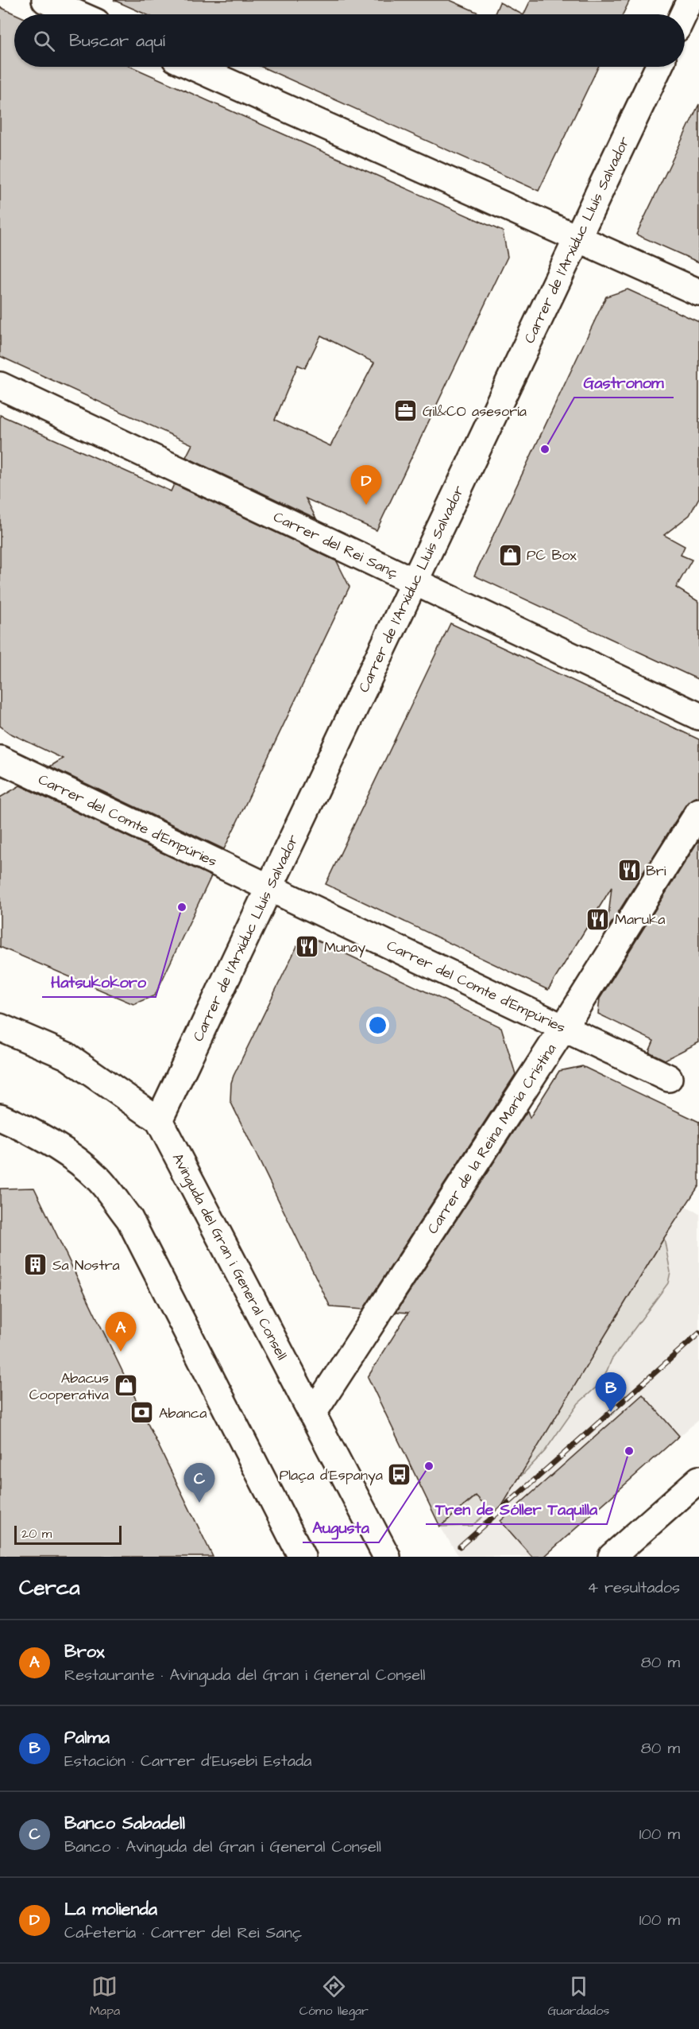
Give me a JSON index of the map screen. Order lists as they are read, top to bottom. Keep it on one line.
{"streets":{"street":["Carrer de l'Arxiduc Lluís Salvador","Carrer del Rei Sanç","Carrer del Comte d'Empúries","Carrer de la Reina Maria Cristina","Avinguda del Gran i General Consell"]},"crossings":[["Carrer de l'Arxiduc Lluís Salvador","Carrer del Rei Sanç"],["Carrer de l'Arxiduc Lluís Salvador","Carrer del Comte d'Empúries"],["Carrer de l'Arxiduc Lluís Salvador","Avinguda del Gran i General Consell"],["Carrer del Comte d'Empúries","Carrer de la Reina Maria Cristina"],["Carrer de la Reina Maria Cristina","Avinguda del Gran i General Consell"]],"places":{"office":["Gil&CO asesoría"],"other":["Gastronom","Hatsukokoro","Tren de Sóller Taquilla","Augusta"],"shop":["PC Box","Abacus Cooperativa"],"restaurant":["Bri","Maruka","Munay"],"building":["Sa Nostra"],"bank":["Abanca"],"bus stop":["Plaça d'Espanya"]},"scale_bar":"20 m","page":{"search":"Buscar aquí","pins":["D","A","B","C"],"scale":"20 m","heading":["Cerca","4 resultados"],"list":[{"mark":"A","name":"Brox","note":"Restaurante · Avinguda del Gran i General Consell","value":"80 m"},{"mark":"B","name":"Palma","note":"Estación · Carrer d'Eusebi Estada","value":"80 m"},{"mark":"C","name":"Banco Sabadell","note":"Banco · Avinguda del Gran i General Consell","value":"100 m"},{"mark":"D","name":"La molienda","note":"Cafetería · Carrer del Rei Sanç","value":"100 m"}],"nav":["Mapa","Cómo llegar","Guardados"]}}
